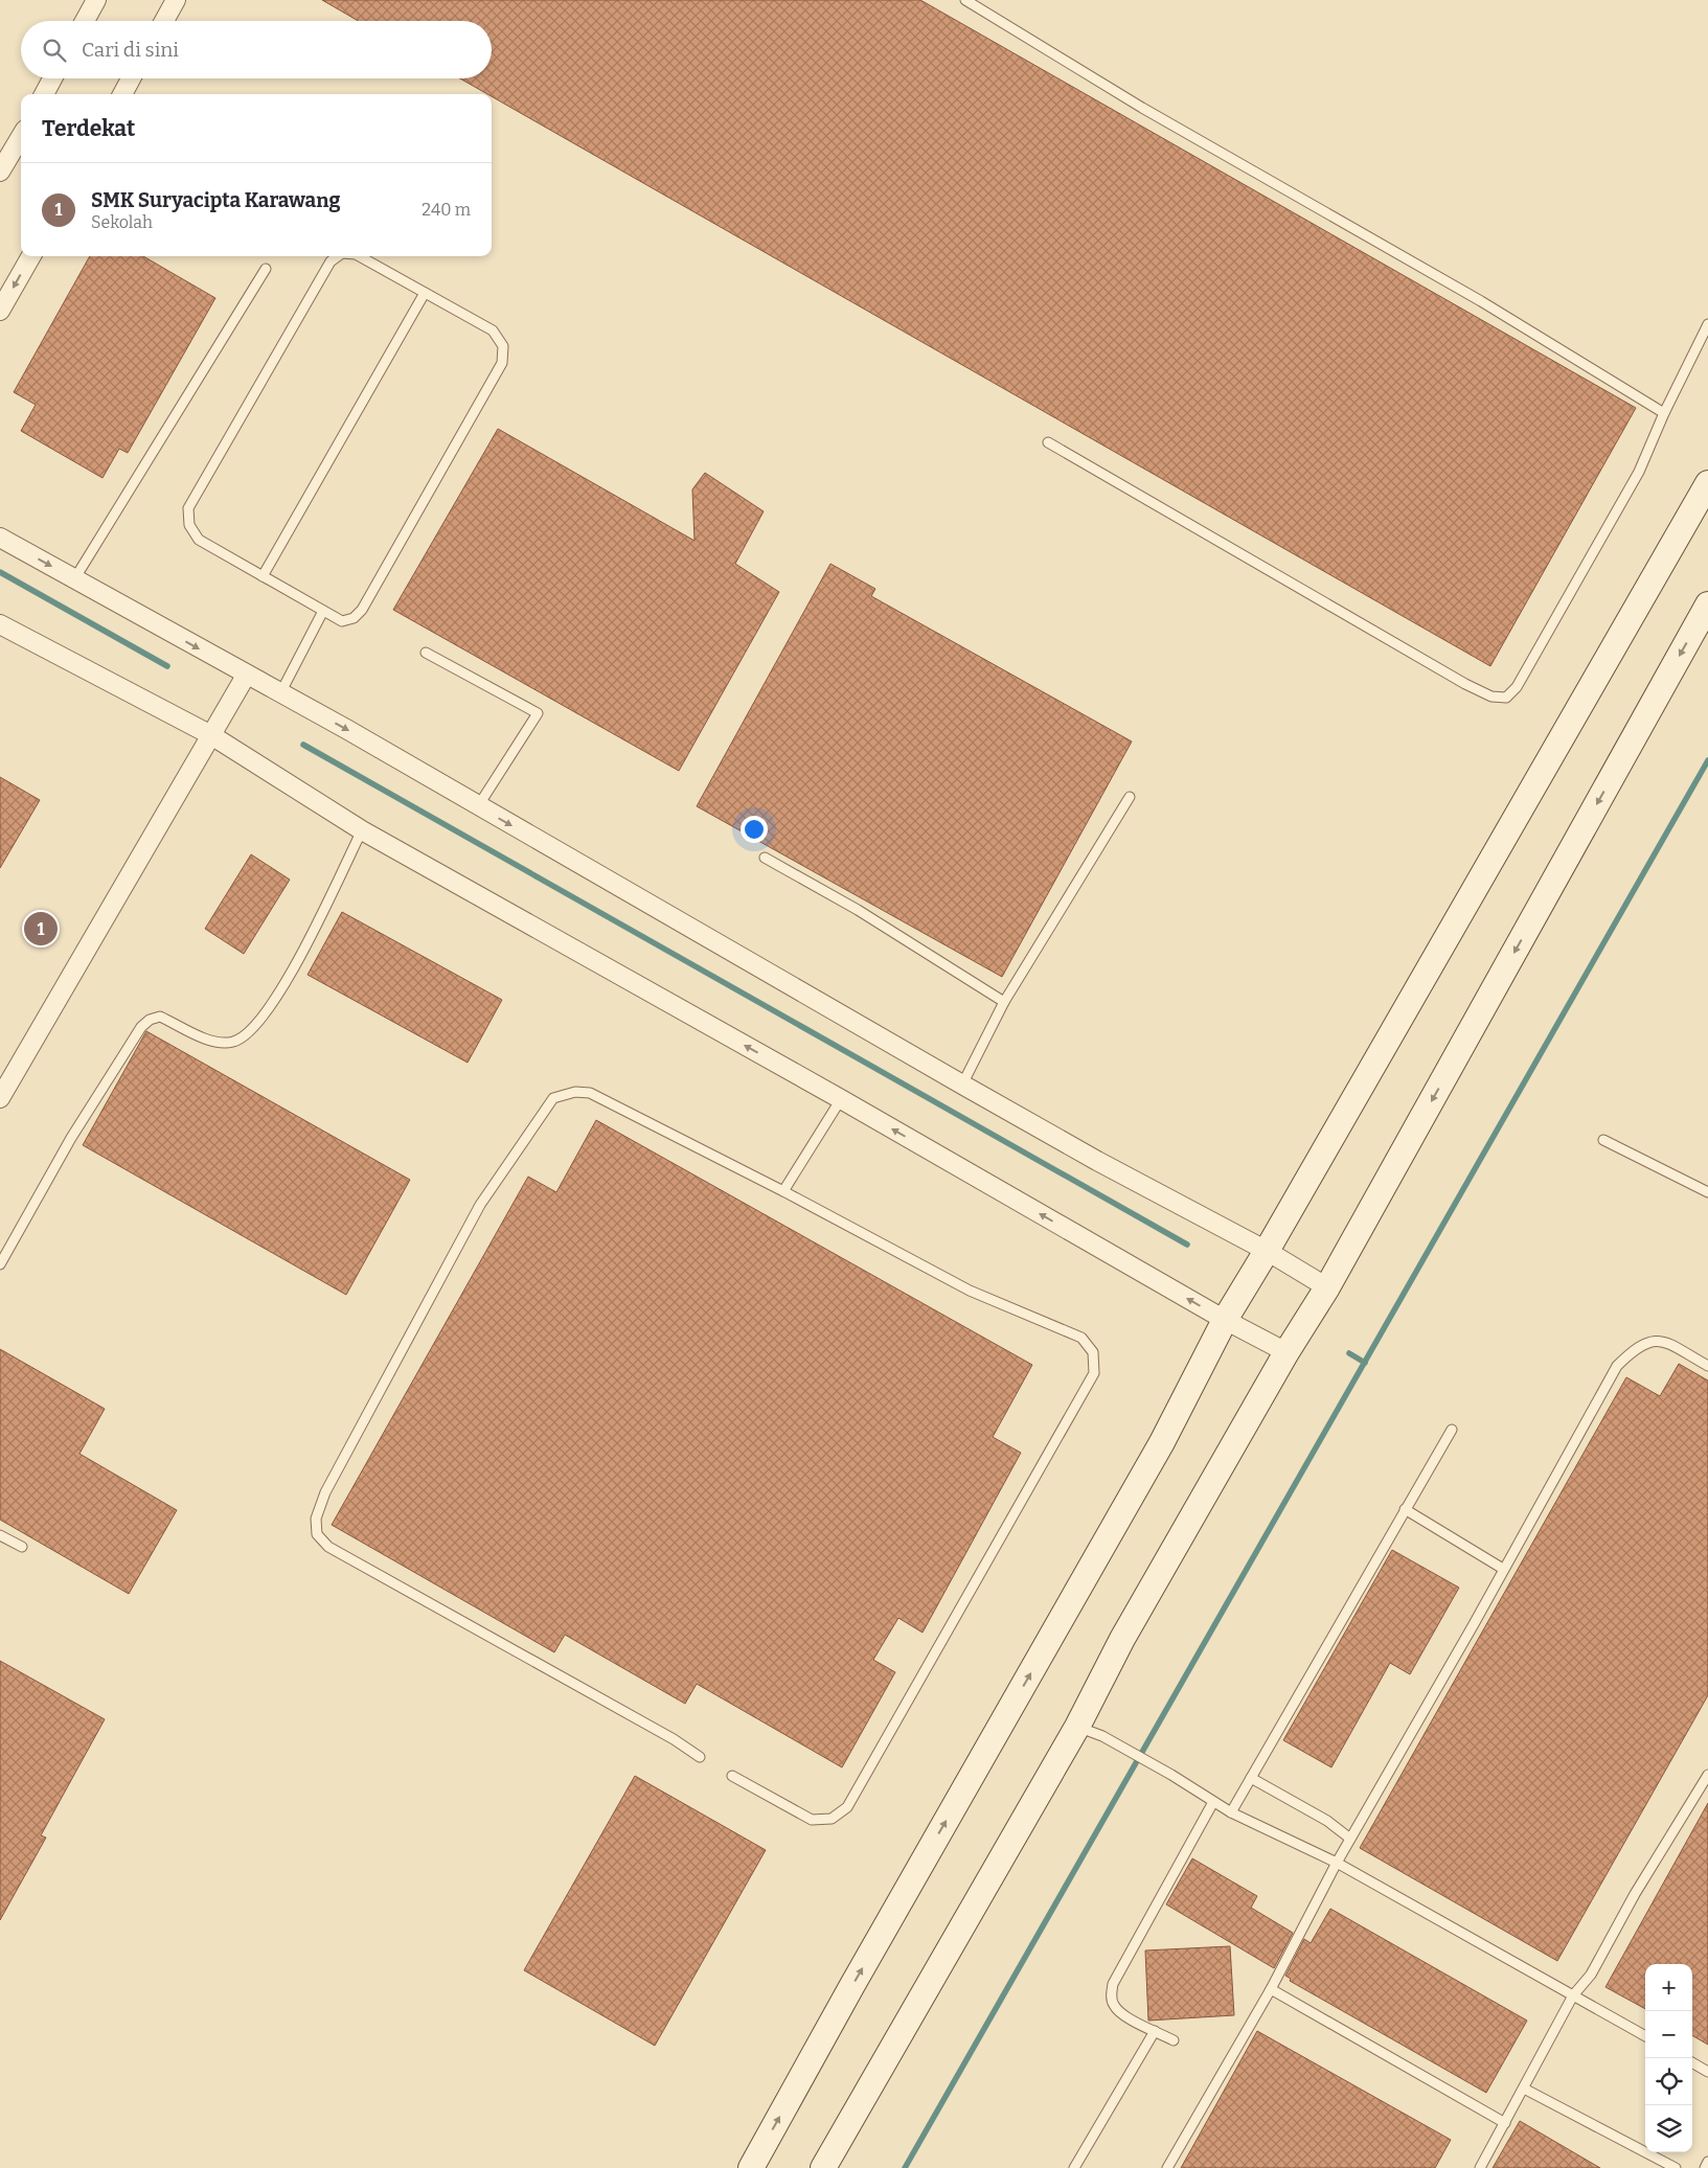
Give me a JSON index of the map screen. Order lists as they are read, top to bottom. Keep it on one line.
{"page":{"search":"Cari di sini","heading":"Terdekat","list":[{"mark":"1","name":"SMK Suryacipta Karawang","note":"Sekolah","value":"240 m"}],"pins":"1","map_buttons":["+","−"]}}
